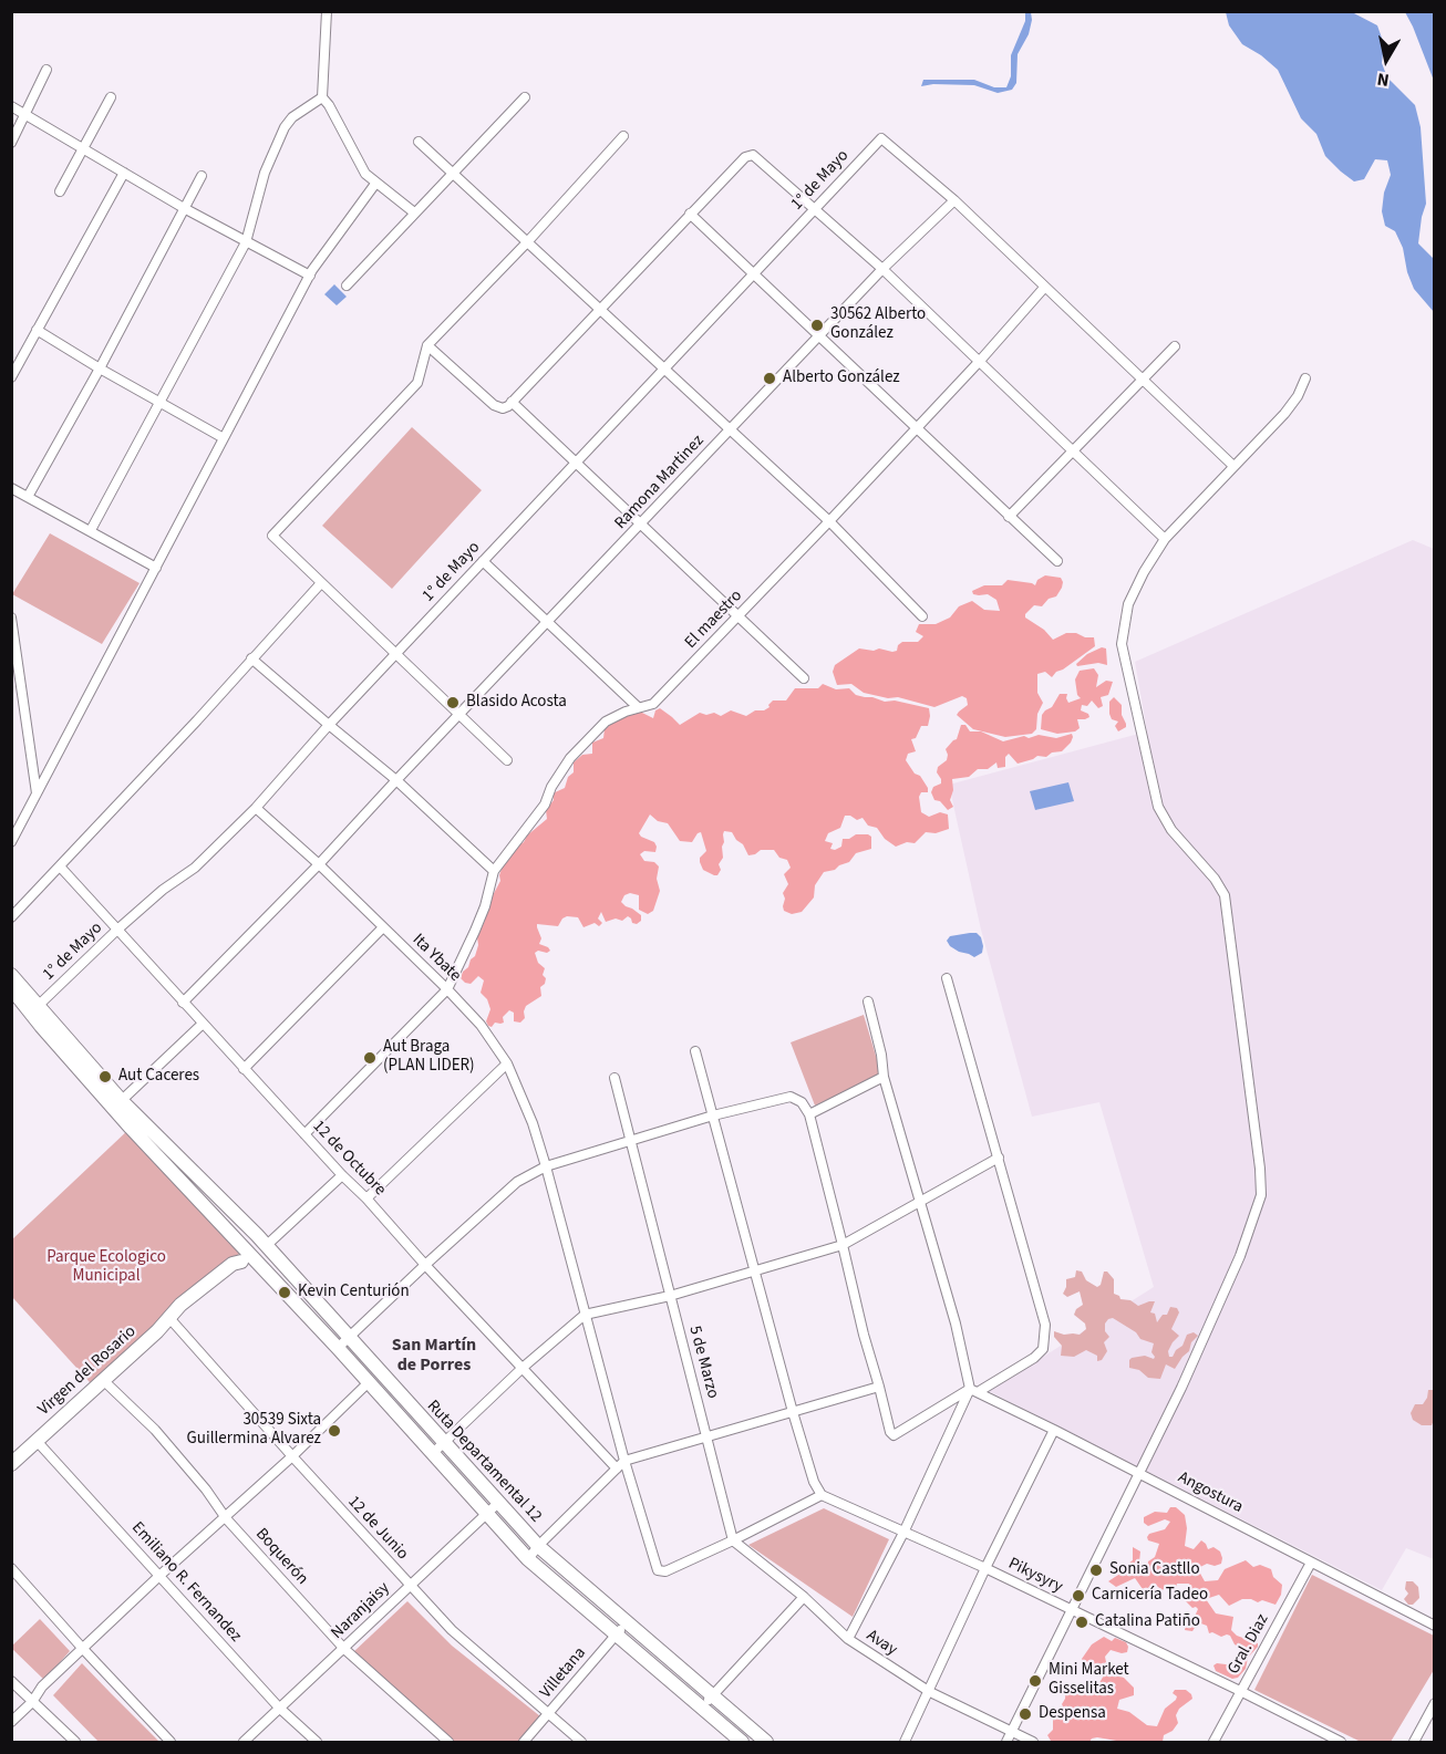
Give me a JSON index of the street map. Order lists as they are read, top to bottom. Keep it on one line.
{"streets":{"main road":["Virgen del Rosario","Ruta Departamental 12"],"street":["1° de Mayo","Ramona Martinez","El maestro","Ita Ybate","12 de Octubre","5 de Marzo","Angostura","12 de Junio","Boquerón","Pikysyry","Emiliano R. Fernandez","Naranjaisy","Avay","Gral. Diaz","Villetana"]},"crossings":[["1° de Mayo","Ramona Martinez"],["1° de Mayo","Ita Ybate"],["1° de Mayo","12 de Octubre"],["1° de Mayo","Ruta Departamental 12"],["Ramona Martinez","Ita Ybate"],["Ramona Martinez","12 de Octubre"],["El maestro","Ita Ybate"],["El maestro","12 de Octubre"],["Ita Ybate","12 de Octubre"],["Ita Ybate","5 de Marzo"],["Ita Ybate","Avay"],["5 de Marzo","Avay"],["Virgen del Rosario","Ruta Departamental 12"],["Virgen del Rosario","12 de Junio"],["Virgen del Rosario","Boquerón"],["Virgen del Rosario","Emiliano R. Fernandez"],["Ruta Departamental 12","Naranjaisy"],["Ruta Departamental 12","Villetana"],["Angostura","Gral. Diaz"],["12 de Junio","Naranjaisy"],["12 de Junio","Villetana"],["Boquerón","Naranjaisy"],["Pikysyry","Gral. Diaz"],["Emiliano R. Fernandez","Naranjaisy"]],"districts":["San Martín de Porres"],"parks":["Parque Ecologico Municipal"],"places":["30562 Alberto González","Alberto González","Blasido Acosta","Aut Braga (PLAN LIDER)","Aut Caceres","Kevin Centurión","30539 Sixta Guillermina Alvarez","Sonia Castllo","Carnicería Tadeo","Catalina Patiño","Mini Market Gisselitas","Despensa"],"north":"bottom"}
